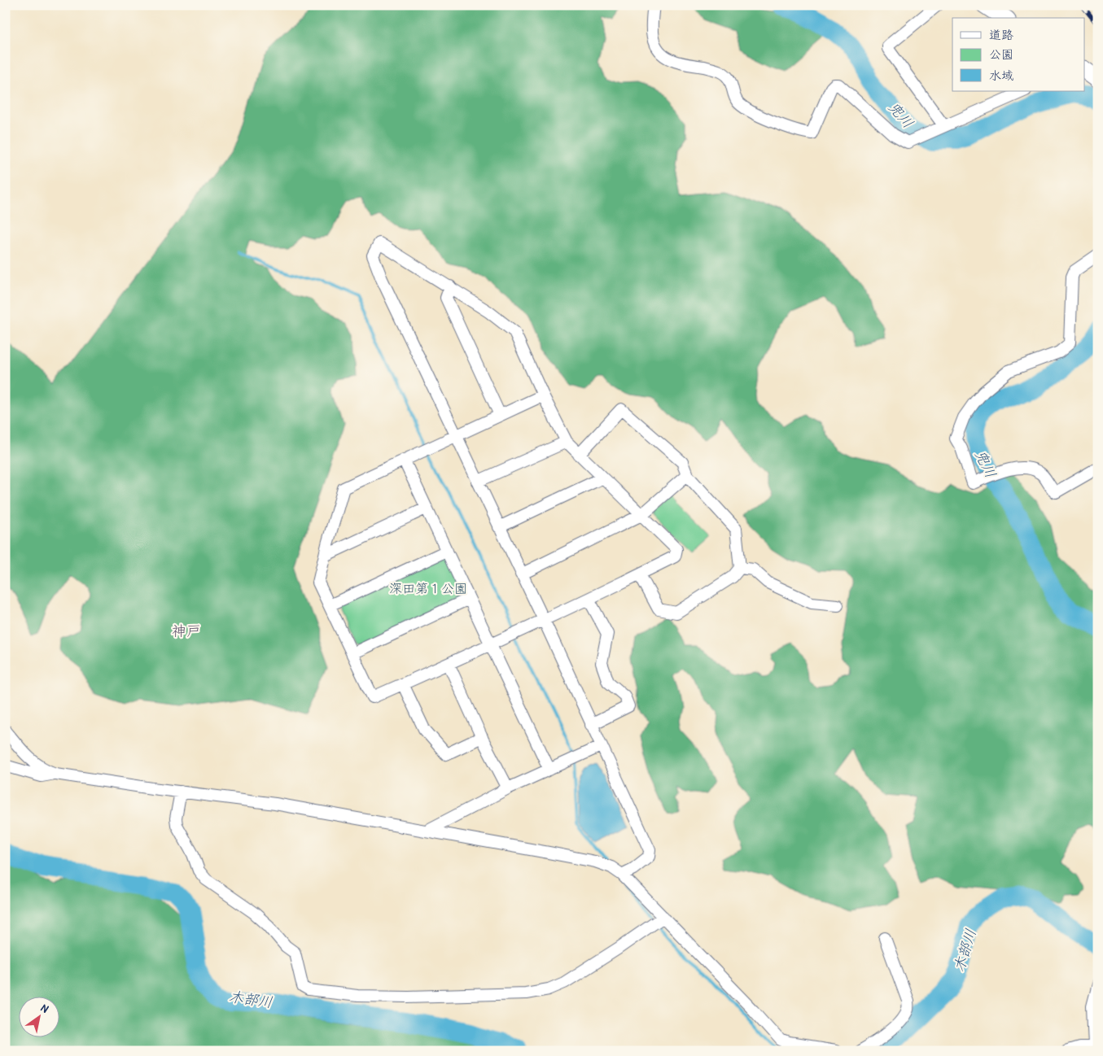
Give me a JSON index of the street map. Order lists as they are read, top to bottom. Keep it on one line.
{"districts":["神戸"],"water":["兜川","木部川"],"parks":["深田第１公園"],"legend":["道路","公園","水域"],"north":"top right"}
